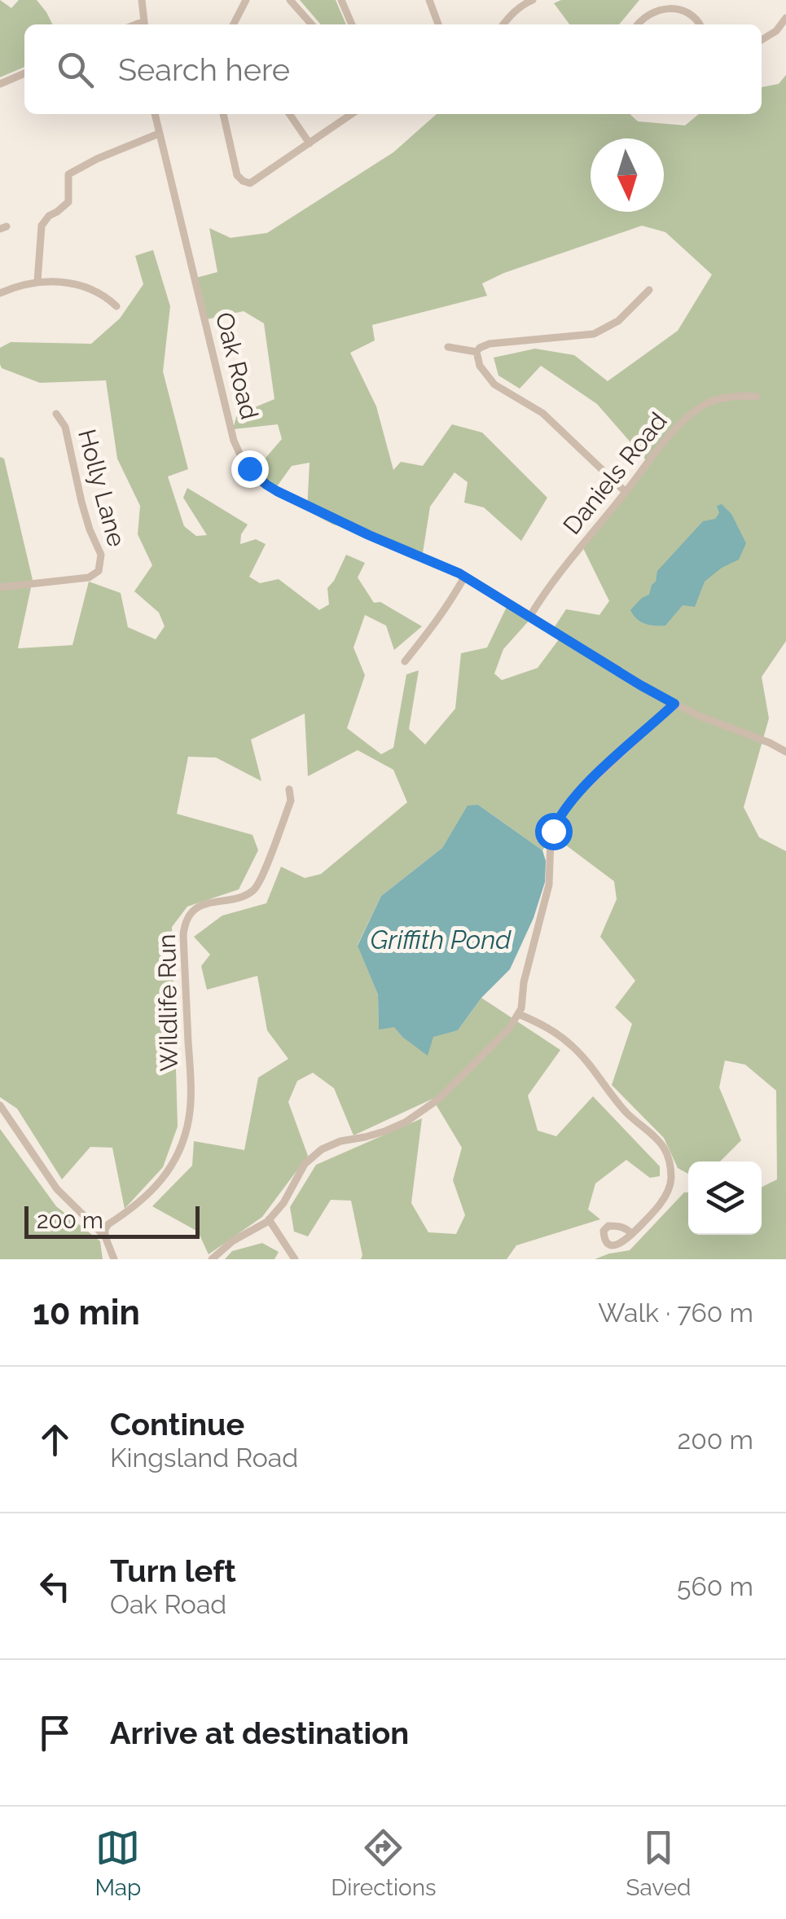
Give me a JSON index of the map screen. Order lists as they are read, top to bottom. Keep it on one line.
{"streets":{"street":["Oak Road","Daniels Road","Holly Lane","Wildlife Run"]},"crossings":[["Oak Road","Daniels Road"]],"water":["Griffith Pond"],"scale_bar":"200 m","north":"bottom","page":{"search":"Search here","scale":"200 m","heading":["10 min","Walk · 760 m"],"list":[["Continue","Kingsland Road","200 m"],["Turn left","Oak Road","560 m"],"Arrive at destination"],"nav":["Map","Directions","Saved"]}}
